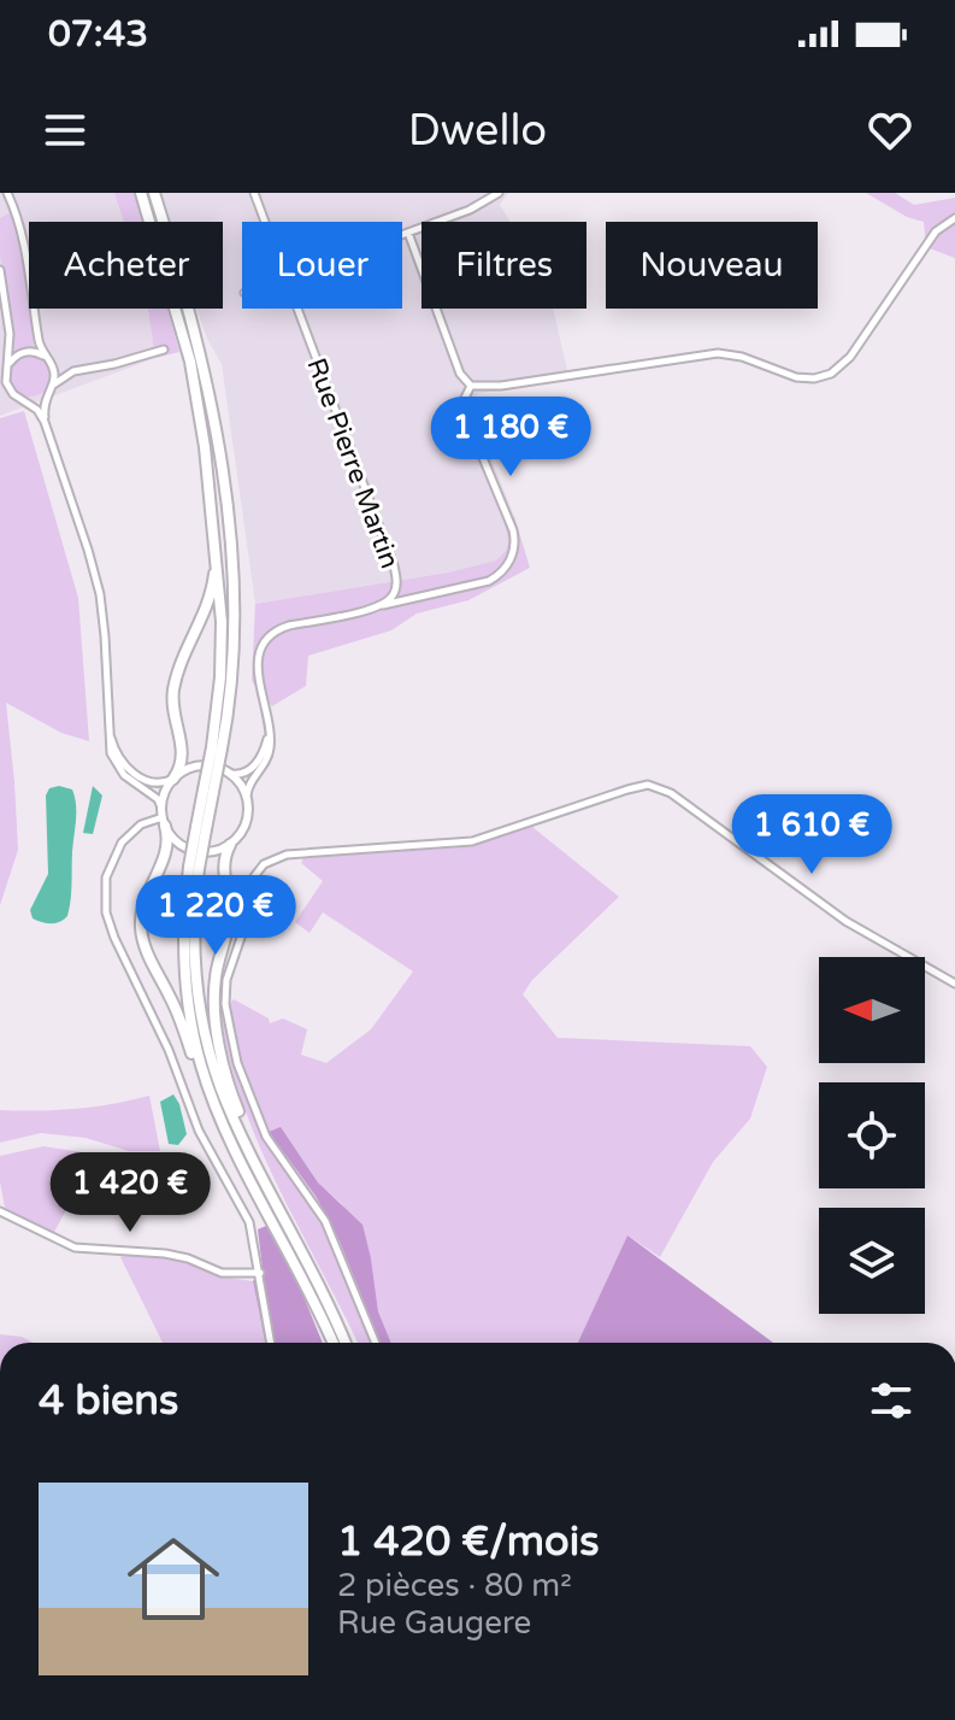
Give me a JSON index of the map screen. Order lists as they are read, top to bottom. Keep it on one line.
{"streets":{"street":["Rue Pierre Martin"]},"north":"left","page":{"status":"07:43","header":"Dwello","chip":["Acheter","Louer","Filtres","Nouveau"],"price":["1 180 €","1 610 €","1 220 €","1 420 €"],"heading":"4 biens","list":[{"name":"1 420 €/mois","note":"2 pièces · 80 m² · Rue Gaugere"}]}}
